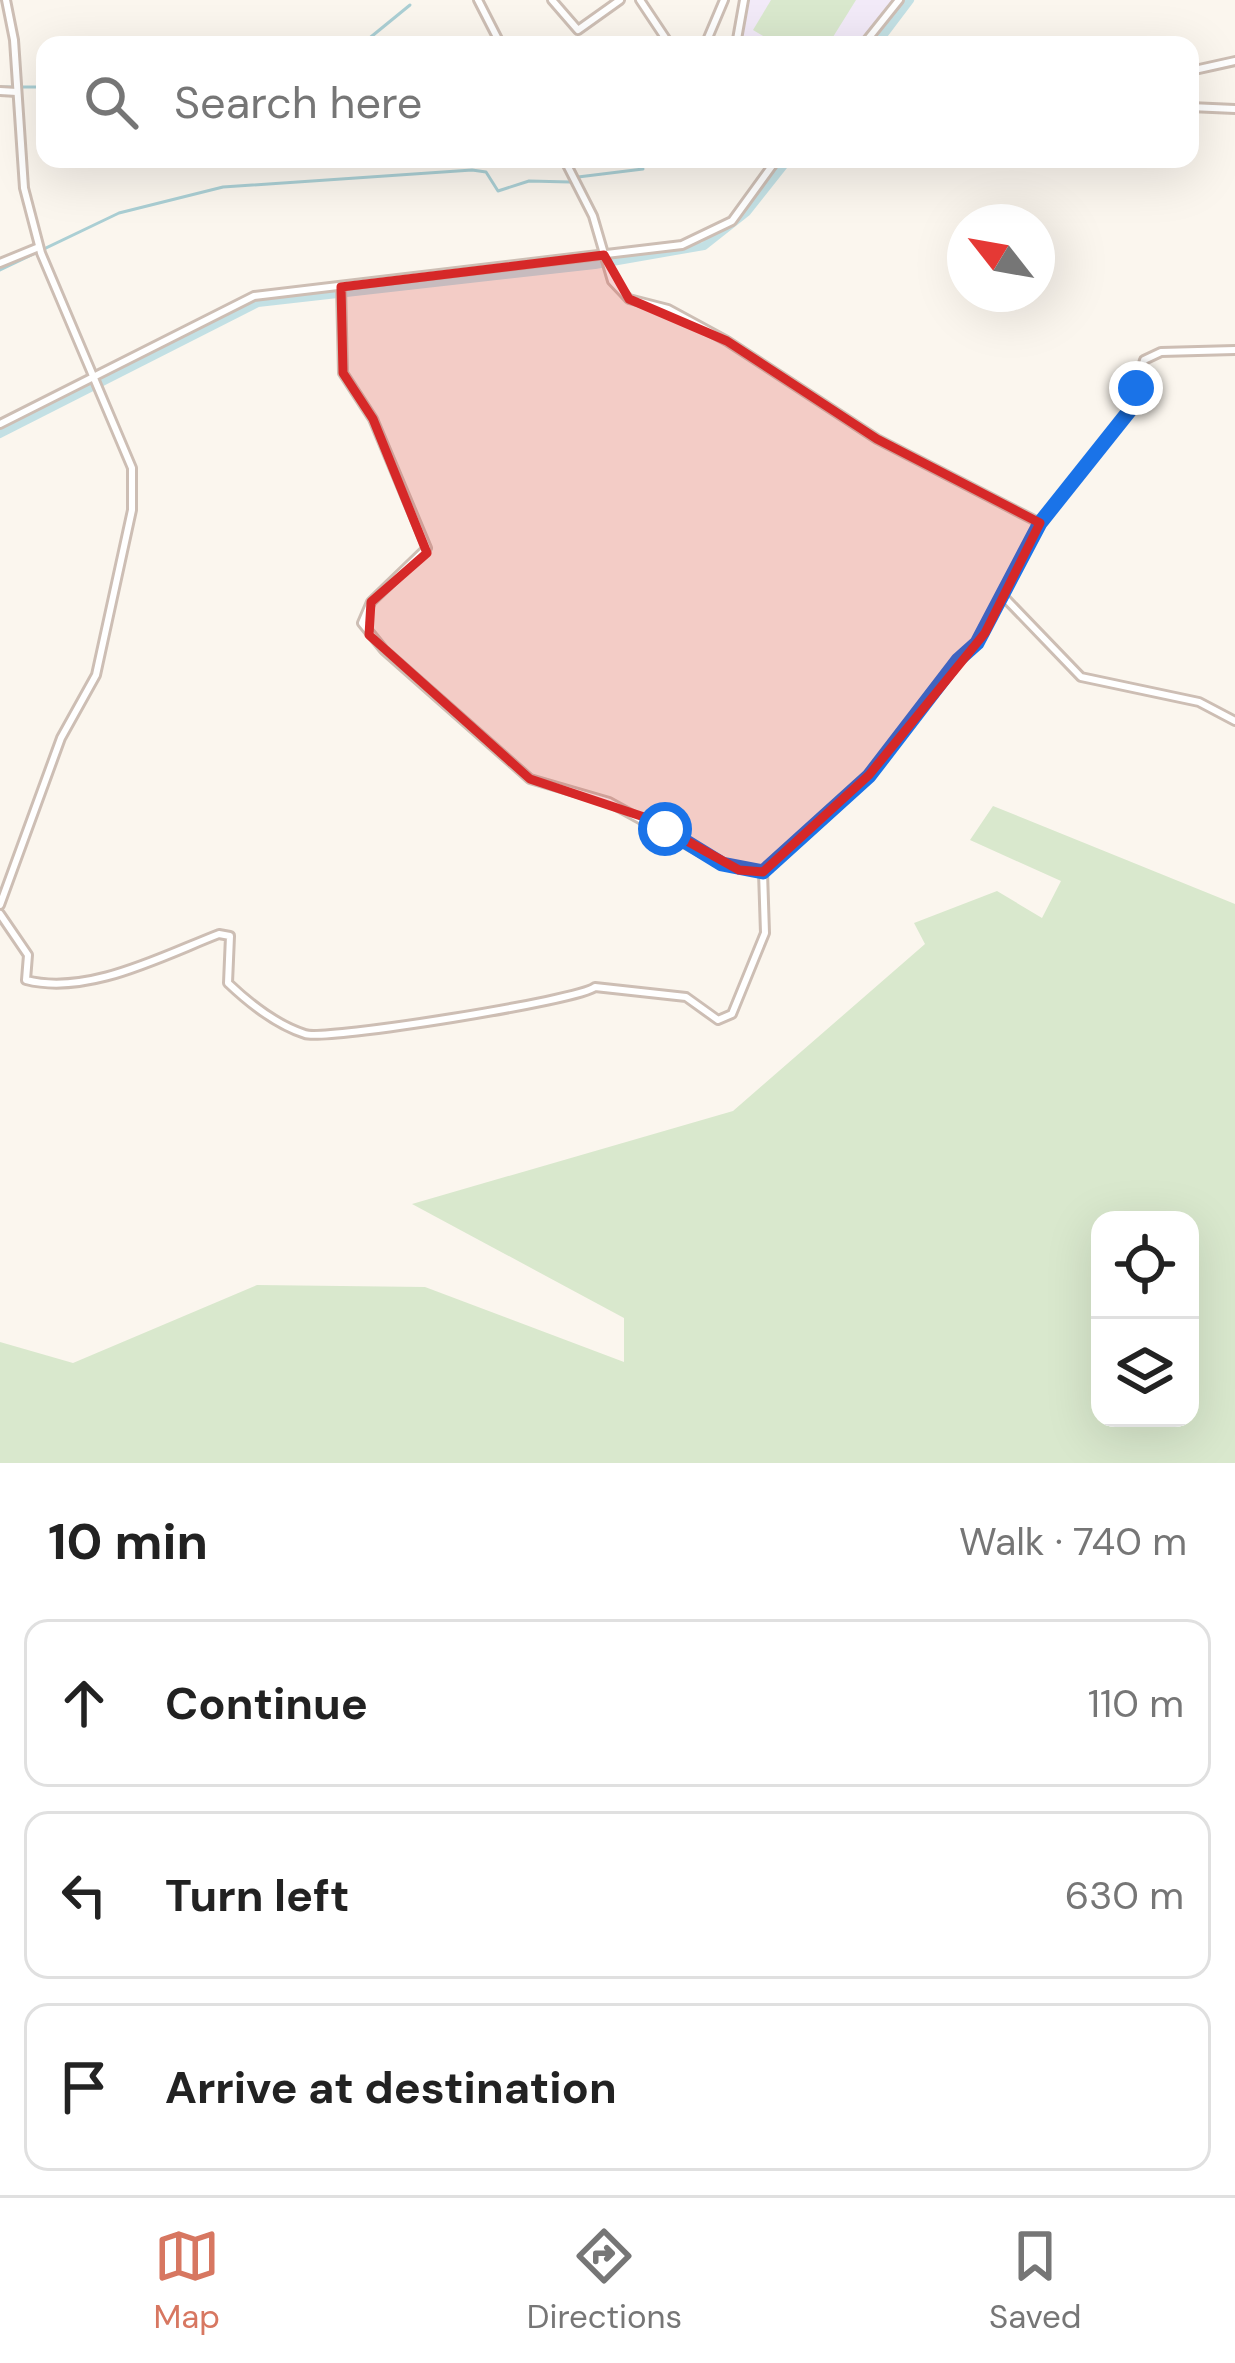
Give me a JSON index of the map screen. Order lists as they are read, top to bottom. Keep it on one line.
{"north":"top left","page":{"search":"Search here","heading":["10 min","Walk · 740 m"],"list":[["Continue","110 m"],["Turn left","630 m"],"Arrive at destination"],"nav":["Map","Directions","Saved"]}}
